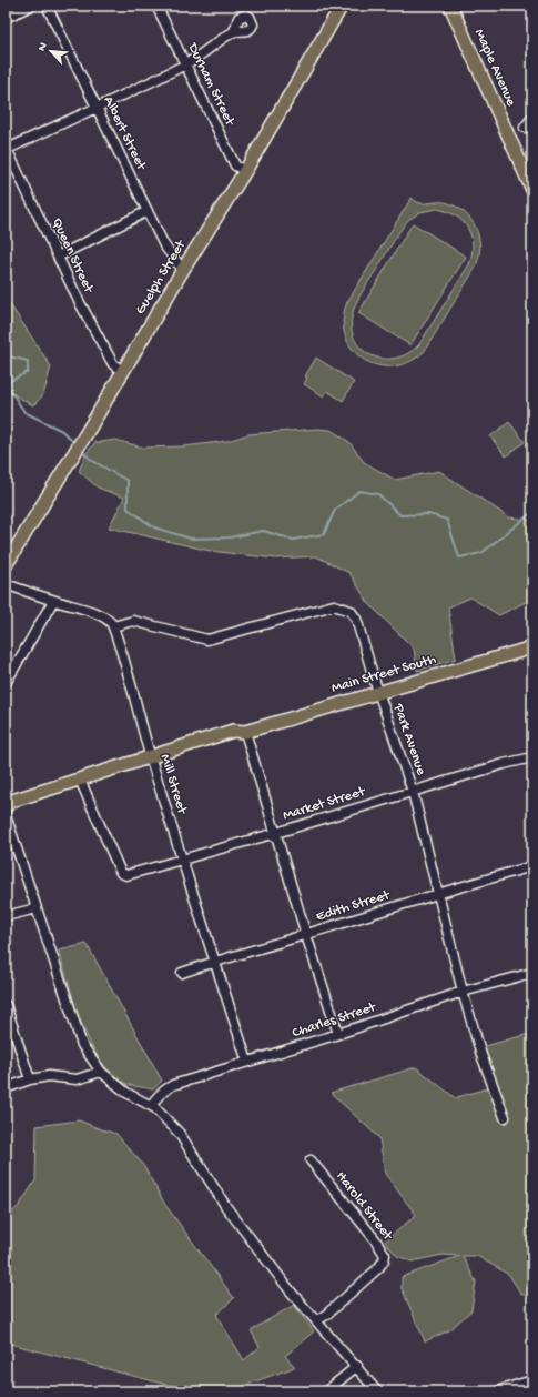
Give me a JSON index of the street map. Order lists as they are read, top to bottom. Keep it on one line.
{"streets":{"main road":["Maple Avenue","Guelph Street","Main Street South"],"street":["Durham Street","Albert Street","Queen Street","Park Avenue","Mill Street","Market Street","Edith Street","Charles Street","Harold Street"]},"crossings":[["Durham Street","Guelph Street"],["Albert Street","Guelph Street"],["Queen Street","Guelph Street"],["Main Street South","Park Avenue"],["Main Street South","Mill Street"],["Main Street South","Market Street"],["Park Avenue","Mill Street"],["Park Avenue","Market Street"],["Park Avenue","Edith Street"],["Park Avenue","Charles Street"],["Mill Street","Market Street"],["Mill Street","Edith Street"],["Mill Street","Charles Street"]],"north":"top left"}
